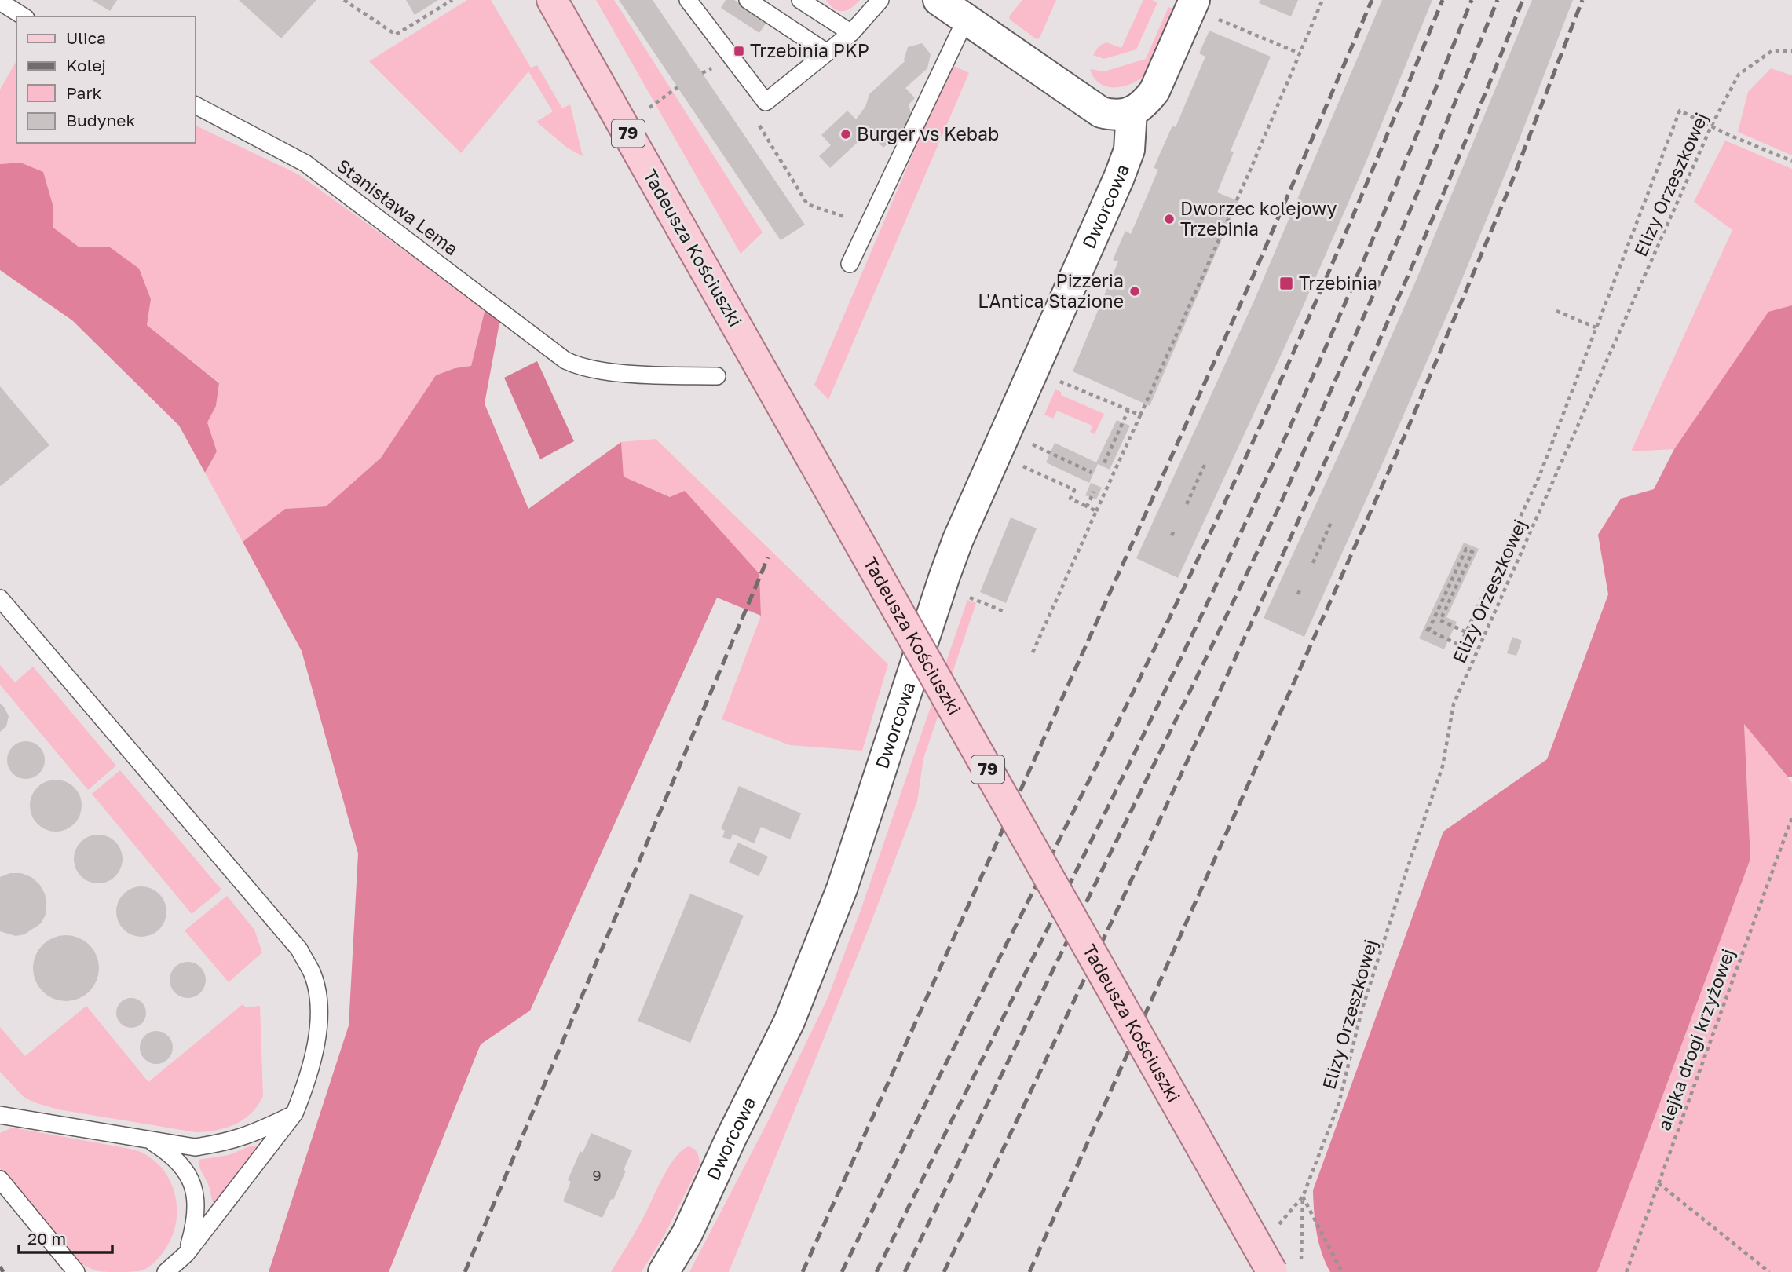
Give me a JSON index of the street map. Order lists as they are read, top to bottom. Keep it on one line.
{"streets":{"main road":["79","Tadeusza Kościuszki"],"street":["Dworcowa"],"lane":["Stanisława Lema"],"path":["Elizy Orzeszkowej","alejka drogi krzyżowej"]},"places":{"transit":["Trzebinia PKP","Trzebinia"],"other":["Burger vs Kebab","Dworzec kolejowy Trzebinia","Pizzeria L'Antica Stazione"]},"house_numbers":["9"],"legend":["Ulica","Kolej","Park","Budynek"],"scale_bar":"20 m"}
